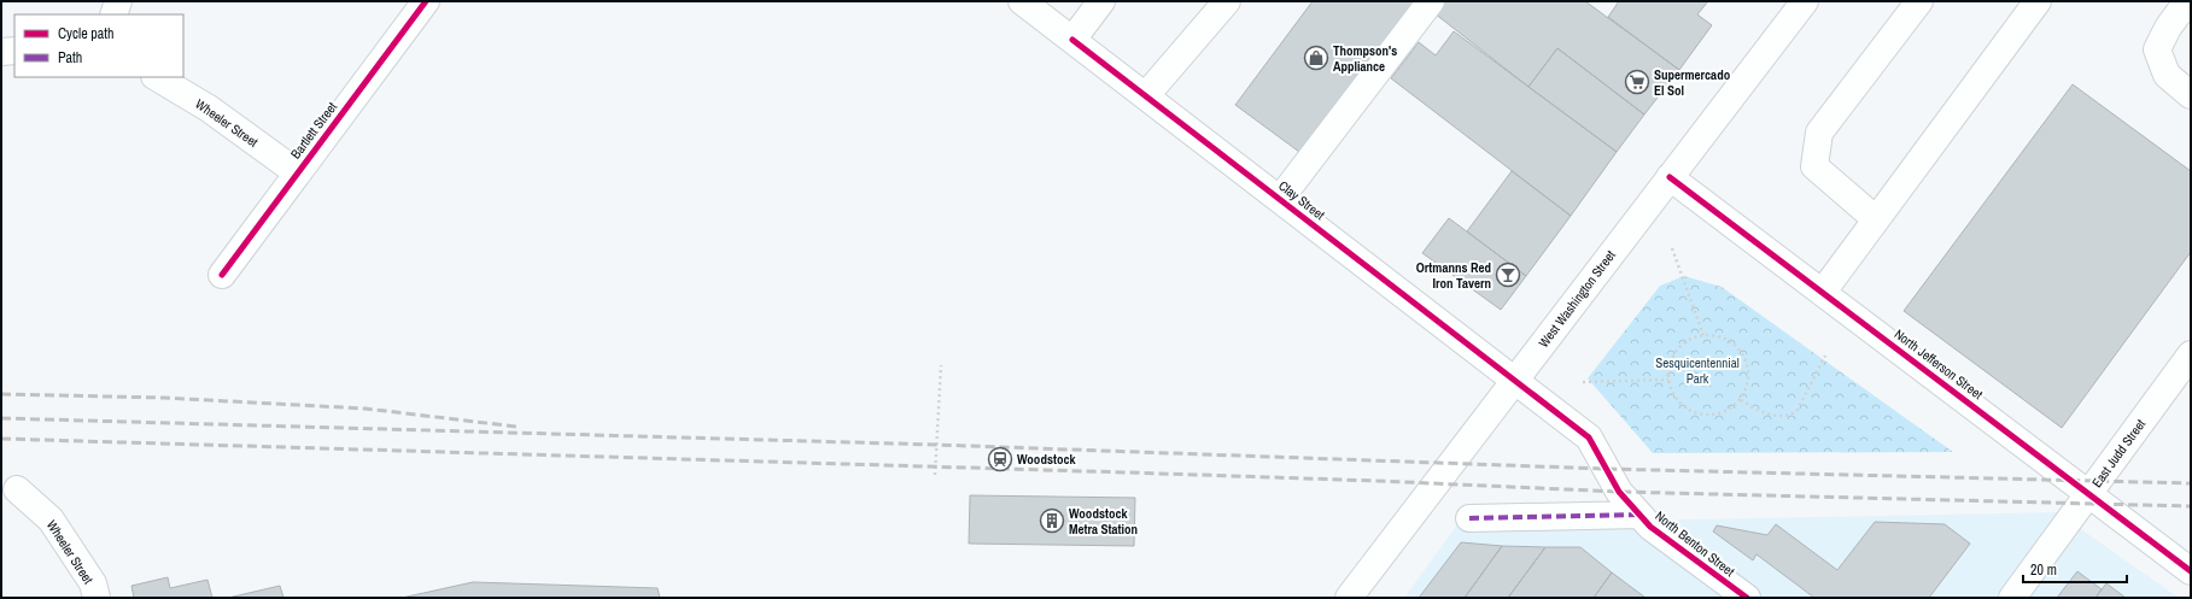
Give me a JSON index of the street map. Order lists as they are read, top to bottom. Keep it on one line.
{"streets":{"street":["Wheeler Street","Bartlett Street","Clay Street","West Washington Street","North Jefferson Street","East Judd Street","North Benton Street"]},"crossings":[["Wheeler Street","Bartlett Street"],["Clay Street","West Washington Street"],["Clay Street","North Benton Street"],["West Washington Street","North Jefferson Street"],["West Washington Street","North Benton Street"],["North Jefferson Street","East Judd Street"]],"parks":["Sesquicentennial Park"],"places":{"shop":["Thompson's Appliance"],"supermarket":["Supermercado El Sol"],"bar":["Ortmanns Red Iron Tavern"],"station":["Woodstock"],"building":["Woodstock Metra Station"]},"legend":["Cycle path","Path"],"scale_bar":"20 m"}
